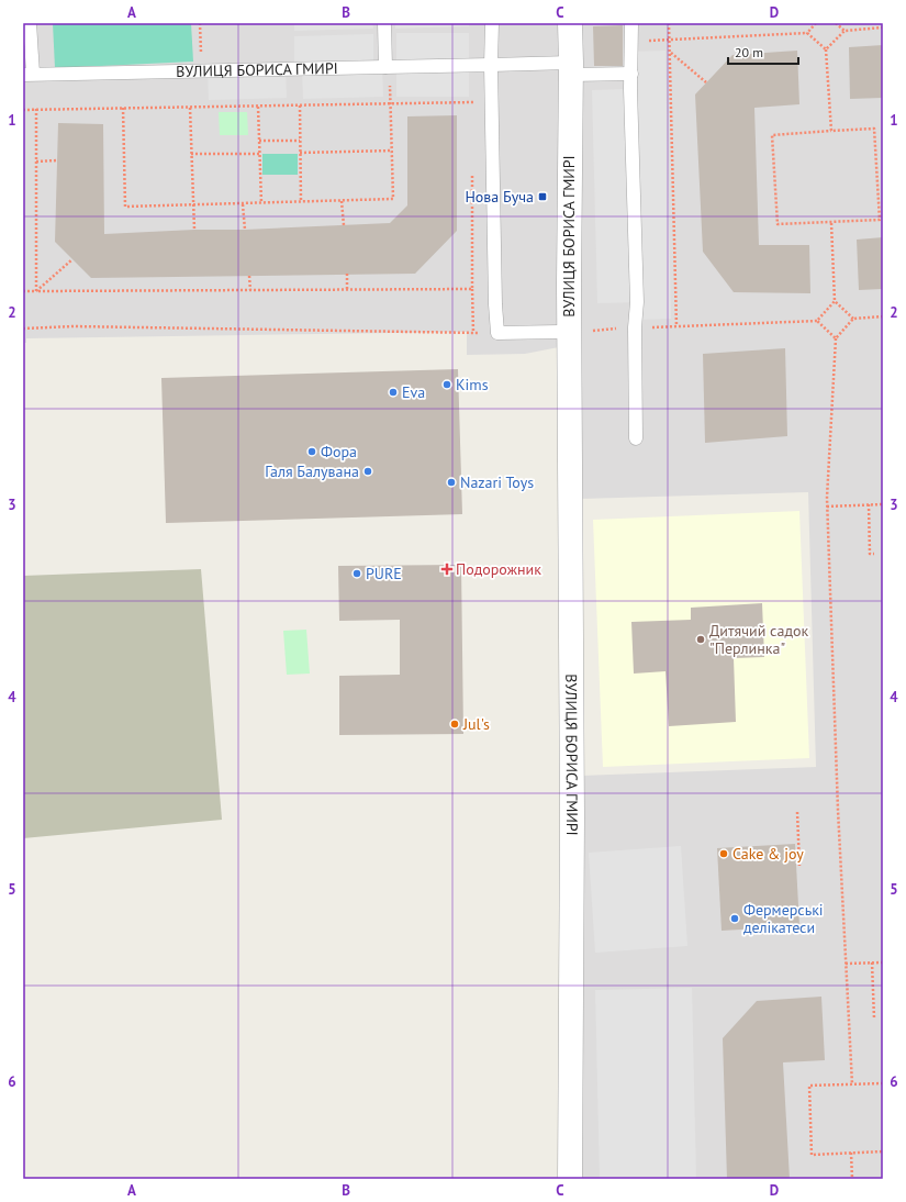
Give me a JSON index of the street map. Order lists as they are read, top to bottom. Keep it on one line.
{"streets":{"street":["ВУЛИЦЯ БОРИСА ГМИРІ"]},"places":{"transit":["Нова Буча"],"other":["Kims","Eva","Фора","Галя Балувана","Nazari Toys","PURE","Дитячий садок \"Перлинка\"","Jul's","Cake & joy","Фермерські делікатеси"],"health":["Подорожник"]},"scale_bar":"20 m","grid":{"columns":["A","B","C","D"],"rows":["1","2","3","4","5","6"]}}
